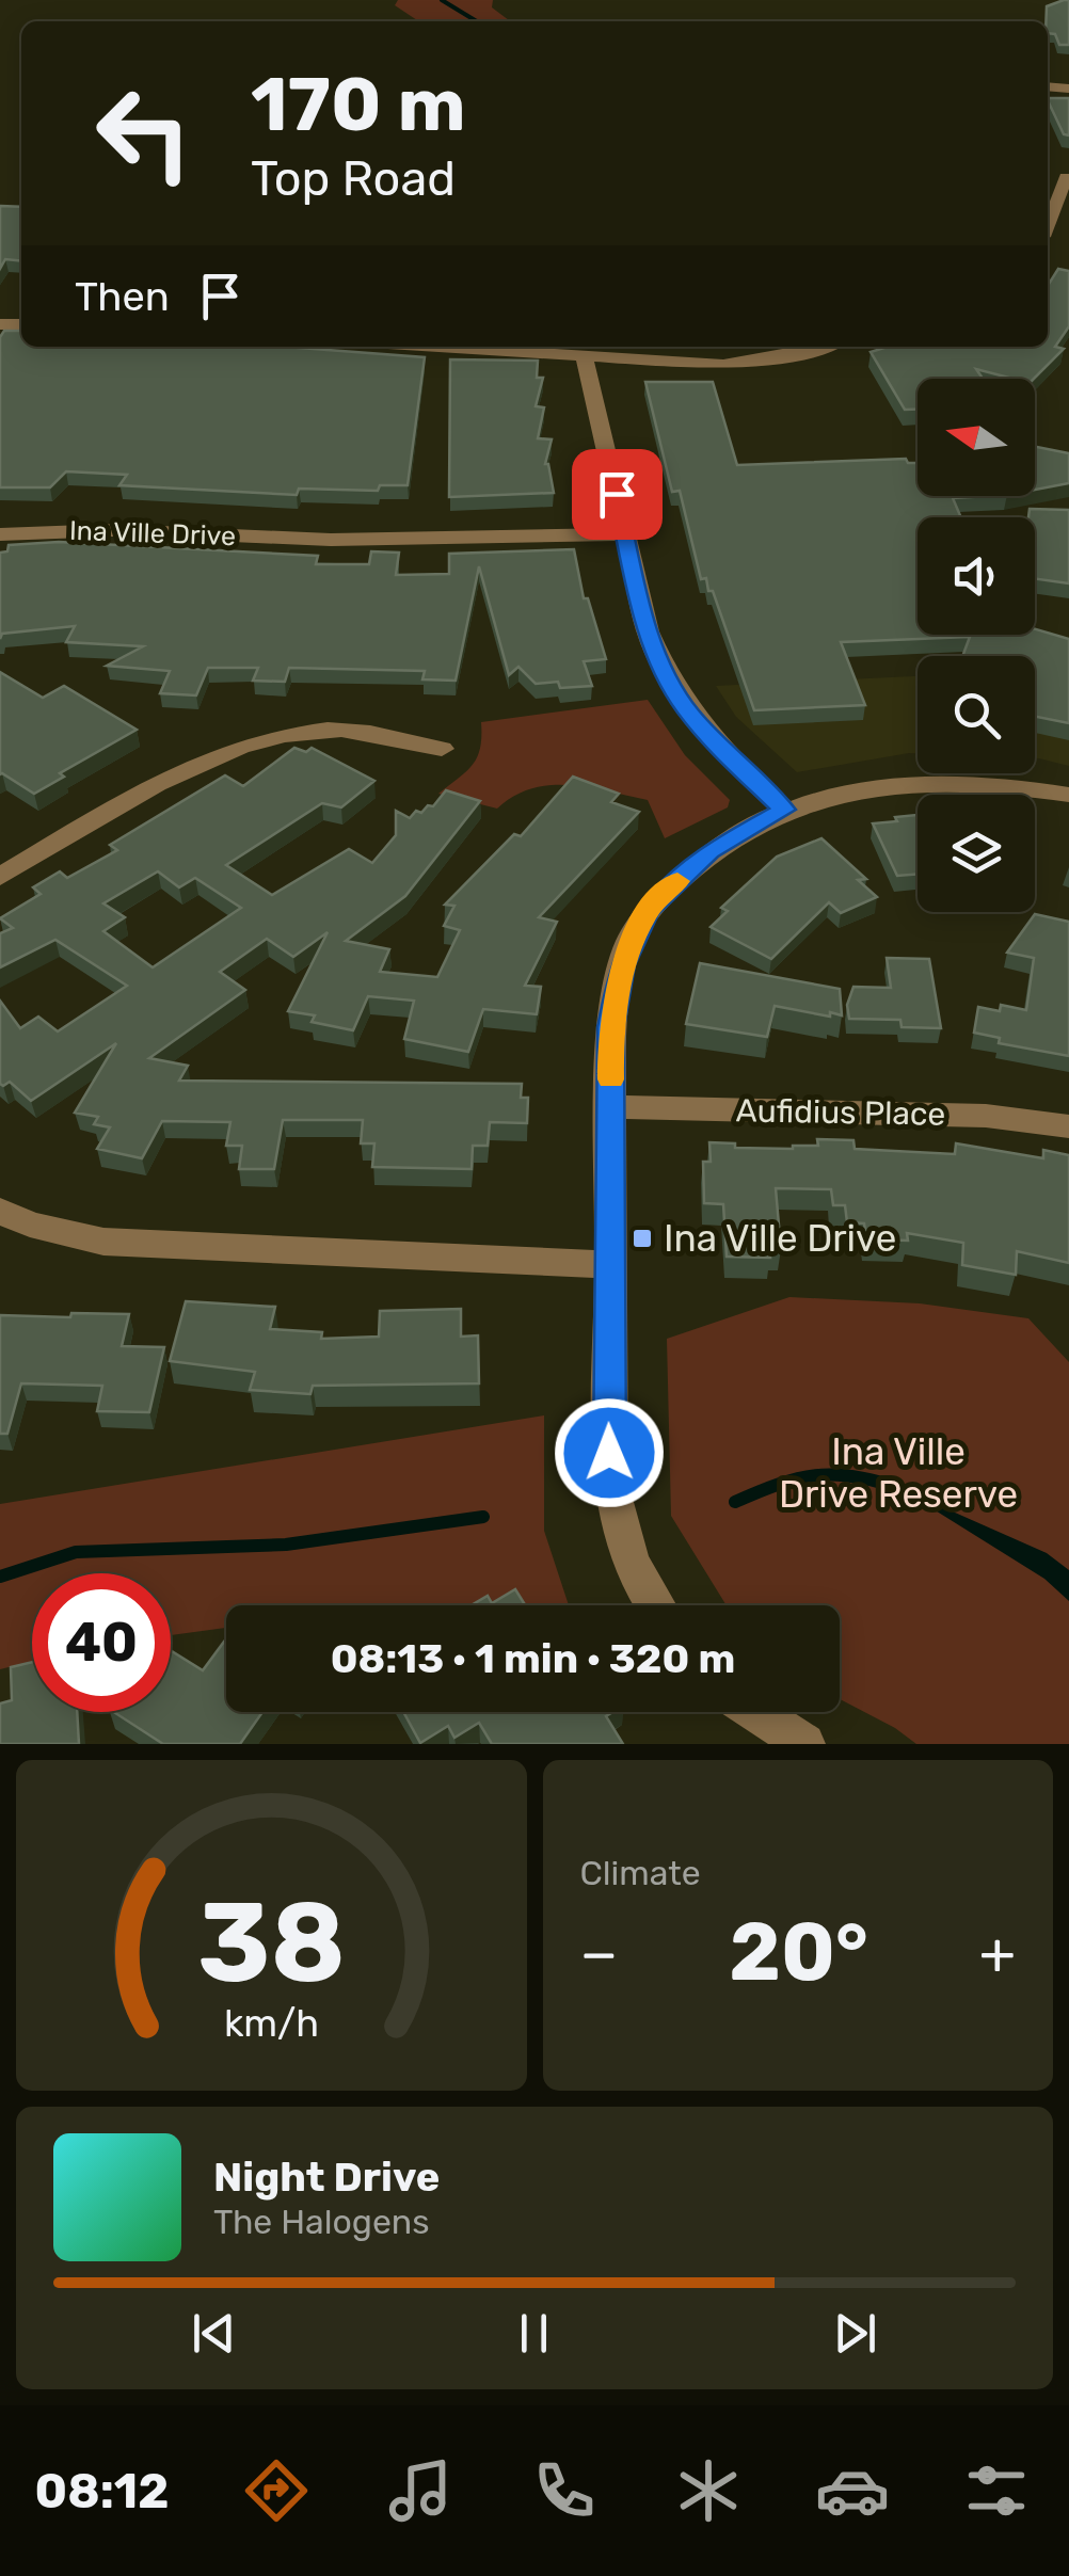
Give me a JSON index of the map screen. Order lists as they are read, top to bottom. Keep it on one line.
{"streets":{"street":["Ina Ville Drive","Aufidius Place"]},"parks":["Ina Ville Drive Reserve"],"places":{"transit":["Ina Ville Drive"]},"north":"left","page":{"turn":["170 m","Top Road"],"then":"Then","limit":"40","trip":"08:13 · 1 min · 320 m","tile":"Climate","heat":["−","20°","+"],"song":["Night Drive","The Halogens"],"tabs":"08:12","gauge":["38","km/h"]}}
